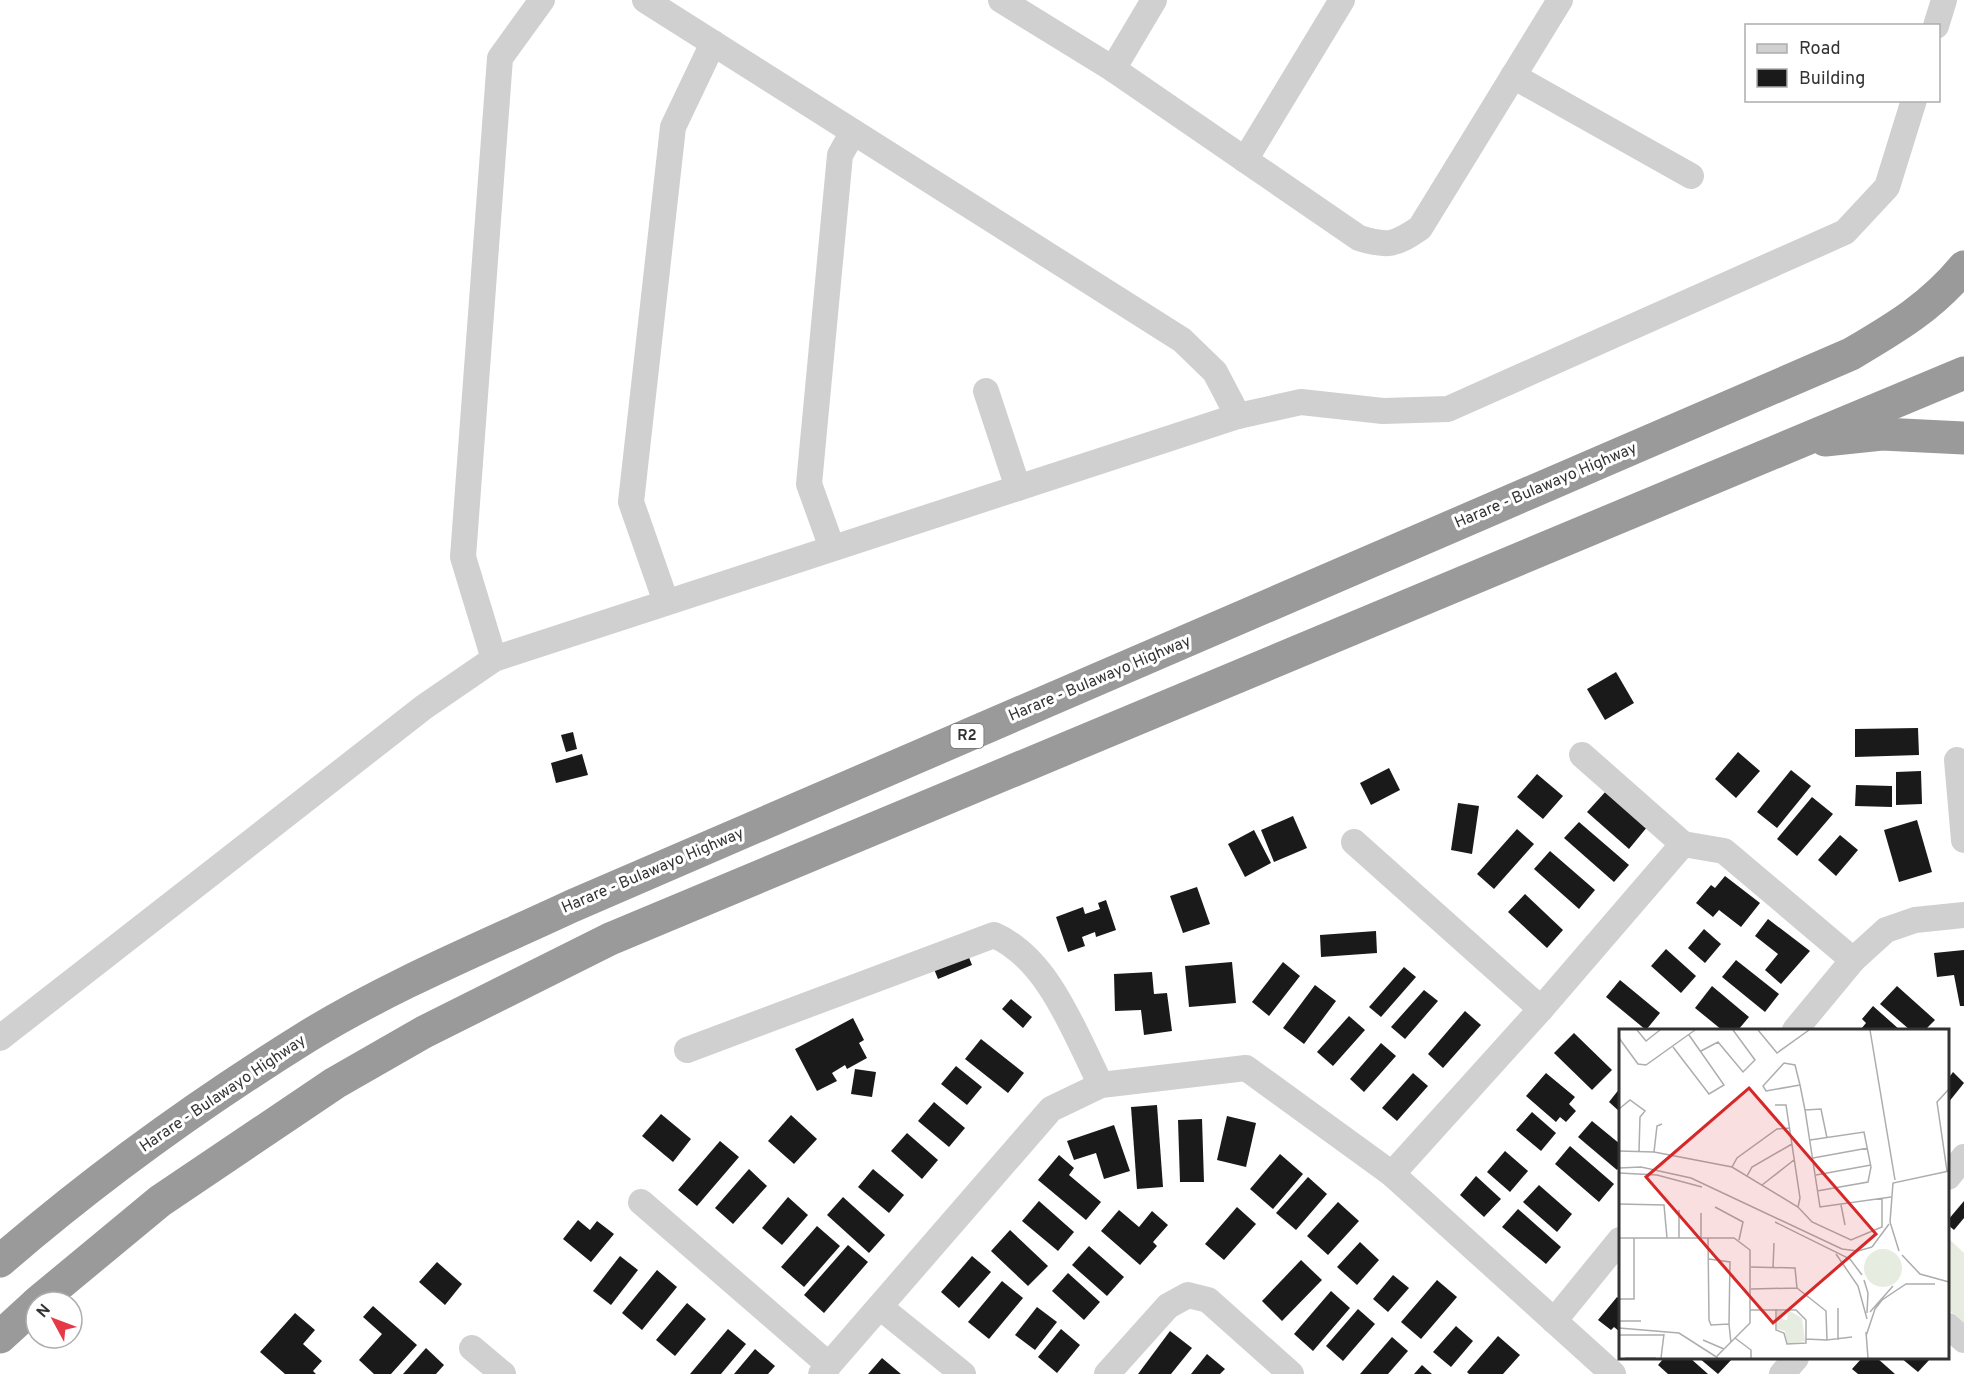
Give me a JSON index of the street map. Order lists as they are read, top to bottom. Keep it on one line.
{"streets":{"highway":["Harare - Bulawayo Highway","R2"]},"legend":["Road","Building"],"north":"top left"}
